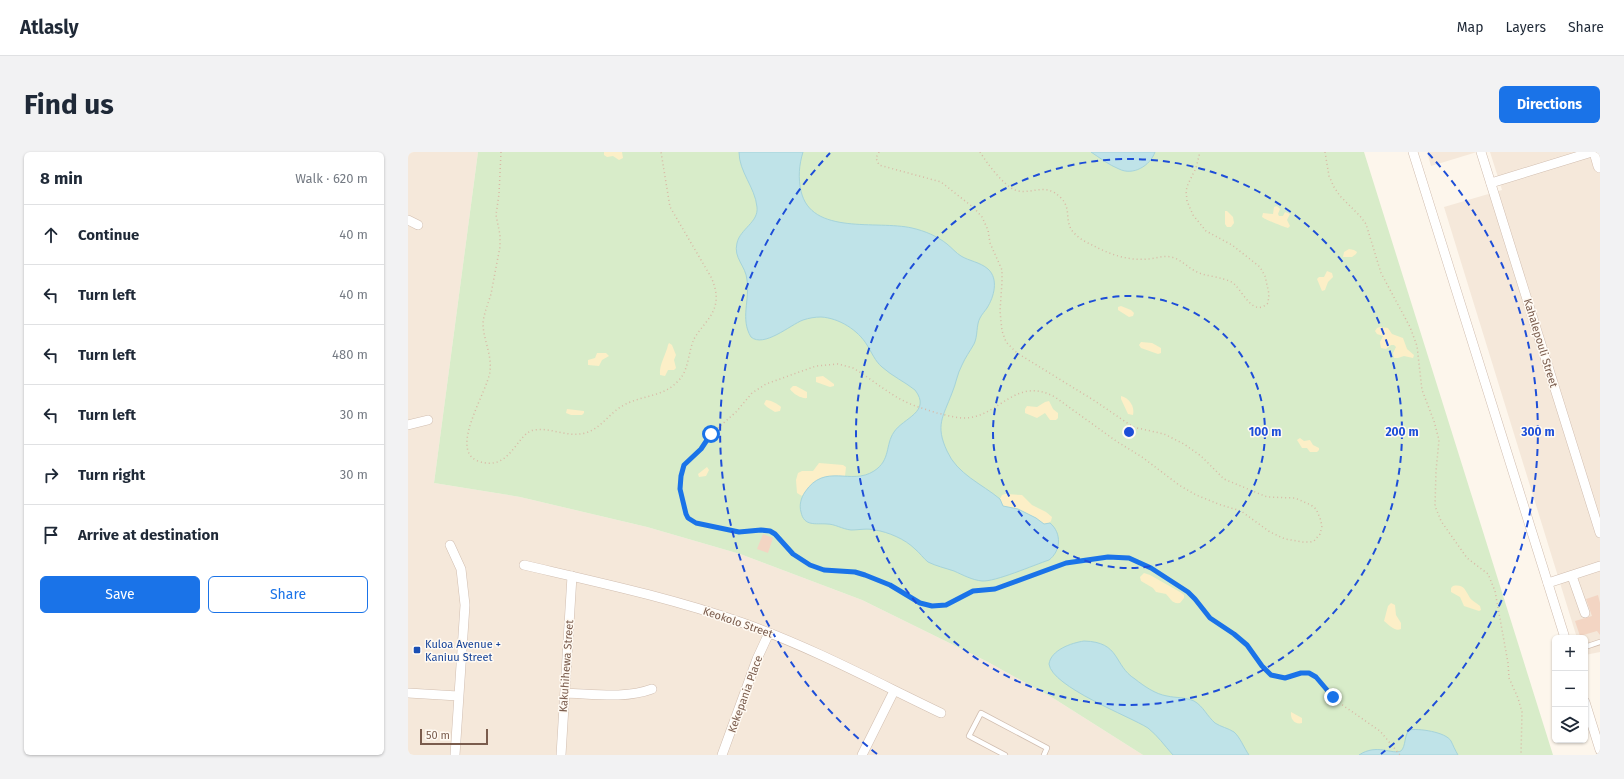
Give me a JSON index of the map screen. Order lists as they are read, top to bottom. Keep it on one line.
{"streets":{"street":["Kahalepouli Street","Keokolo Street","Kakuhihewa Street","Kekepania Place"]},"crossings":[["Keokolo Street","Kakuhihewa Street"],["Keokolo Street","Kekepania Place"]],"places":{"transit":["Kuloa Avenue + Kaniuu Street"]},"scale_bar":"50 m","page":{"header":"Atlasly","nav":["Map","Layers","Share"],"buttons":["Directions",["Save","Share"]],"title":"Find us","heading":["8 min","Walk · 620 m"],"list":[["Continue","40 m"],["Turn left","40 m"],["Turn left","480 m"],["Turn left","30 m"],["Turn right","30 m"],"Arrive at destination"],"map_buttons":["+","−"],"scale":"50 m"},"rings":["100 m","200 m","300 m"]}
